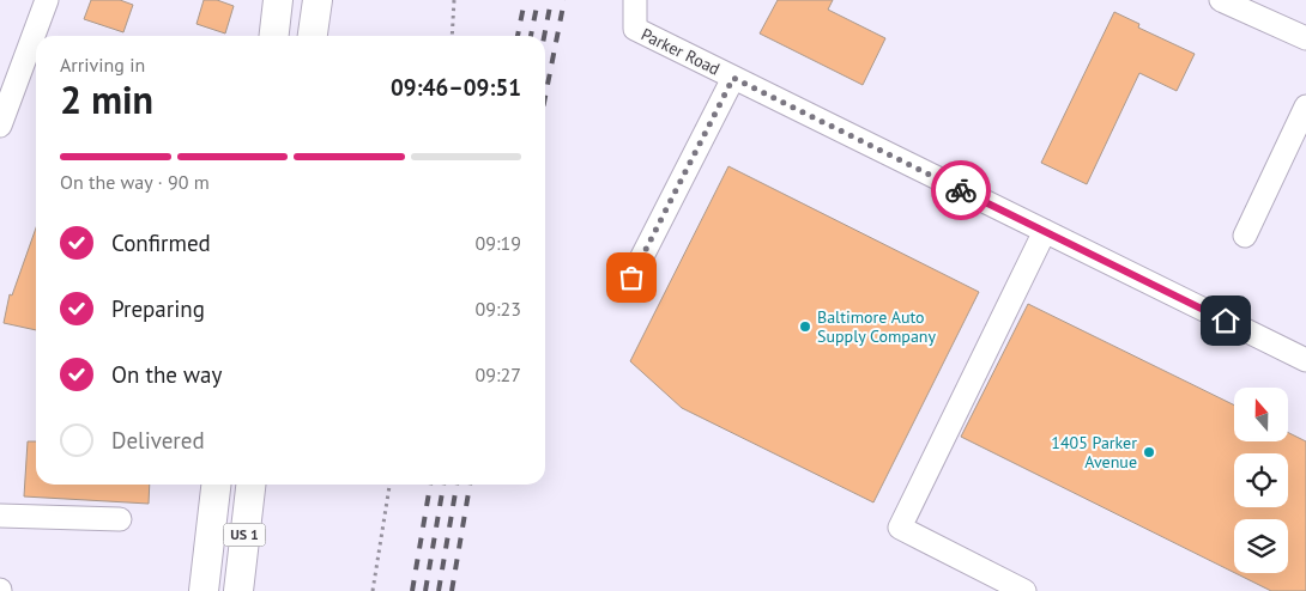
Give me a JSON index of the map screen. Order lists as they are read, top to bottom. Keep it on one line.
{"streets":{"main road":["US 1"],"street":["Parker Road"]},"places":["Baltimore Auto Supply Company","1405 Parker Avenue"],"north":"top","page":{"heading":["2 min","Arriving in","09:46–09:51"],"bar":"On the way · 90 m","list":[["Confirmed","09:19"],["Preparing","09:23"],["On the way","09:27"],"Delivered"]}}
